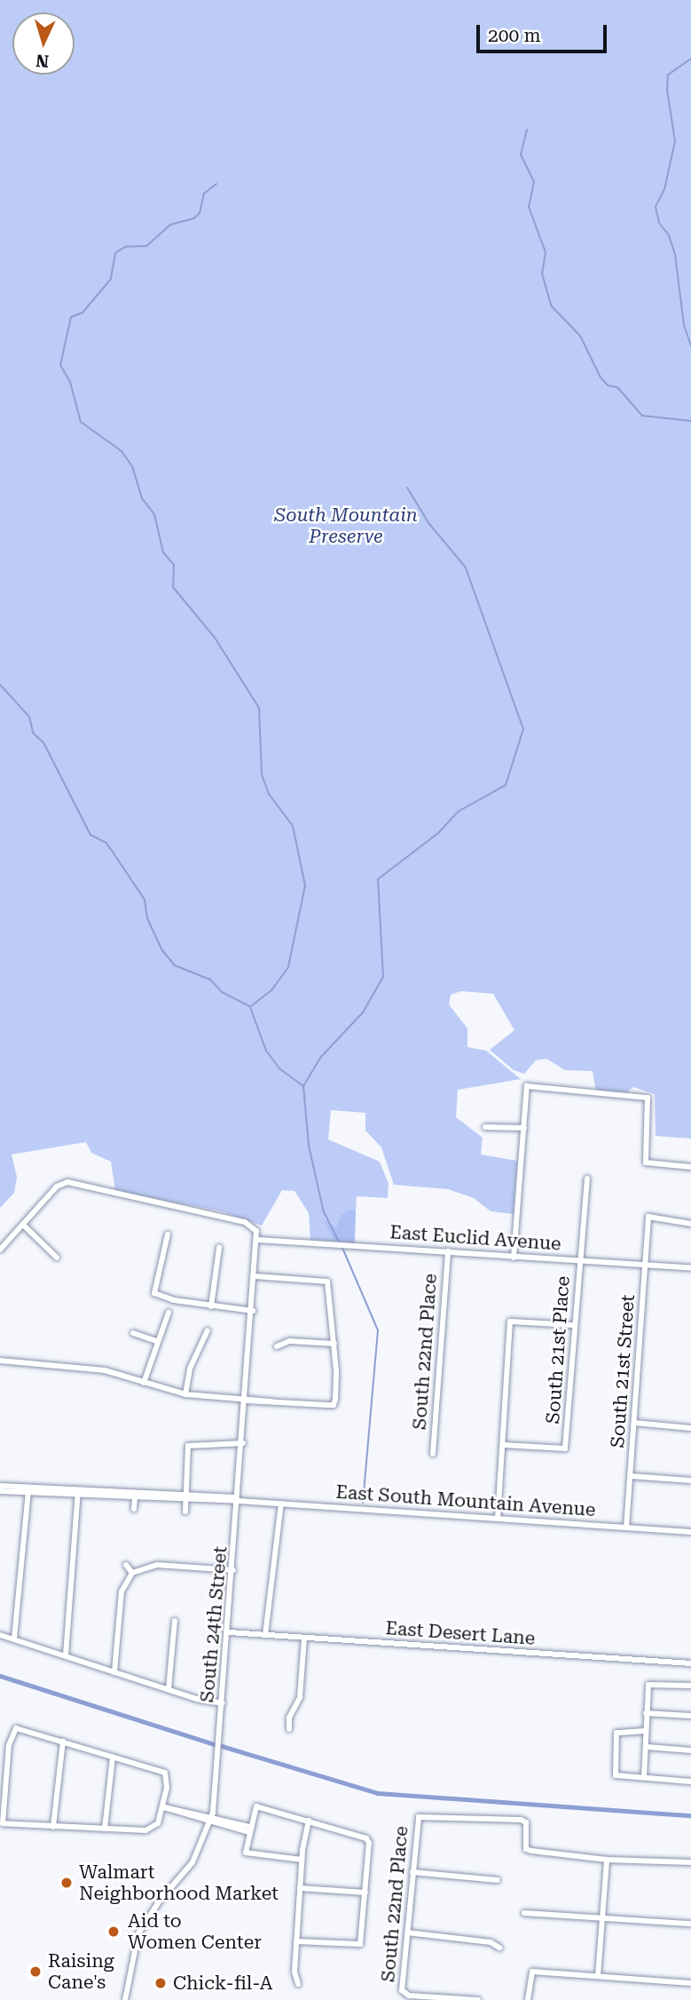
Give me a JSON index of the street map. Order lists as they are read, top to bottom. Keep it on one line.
{"streets":{"street":["East Euclid Avenue","South 21st Place","South 22nd Place","South 21st Street","East South Mountain Avenue","South 24th Street","East Desert Lane"]},"crossings":[["East Euclid Avenue","South 21st Place"],["East Euclid Avenue","South 22nd Place"],["East Euclid Avenue","South 21st Street"],["East Euclid Avenue","South 24th Street"],["South 21st Street","East South Mountain Avenue"],["East South Mountain Avenue","South 24th Street"],["South 24th Street","East Desert Lane"]],"parks":["South Mountain Preserve"],"places":["Walmart Neighborhood Market","Aid to Women Center","Raising Cane's","Chick-fil-A"],"scale_bar":"200 m","north":"bottom"}
